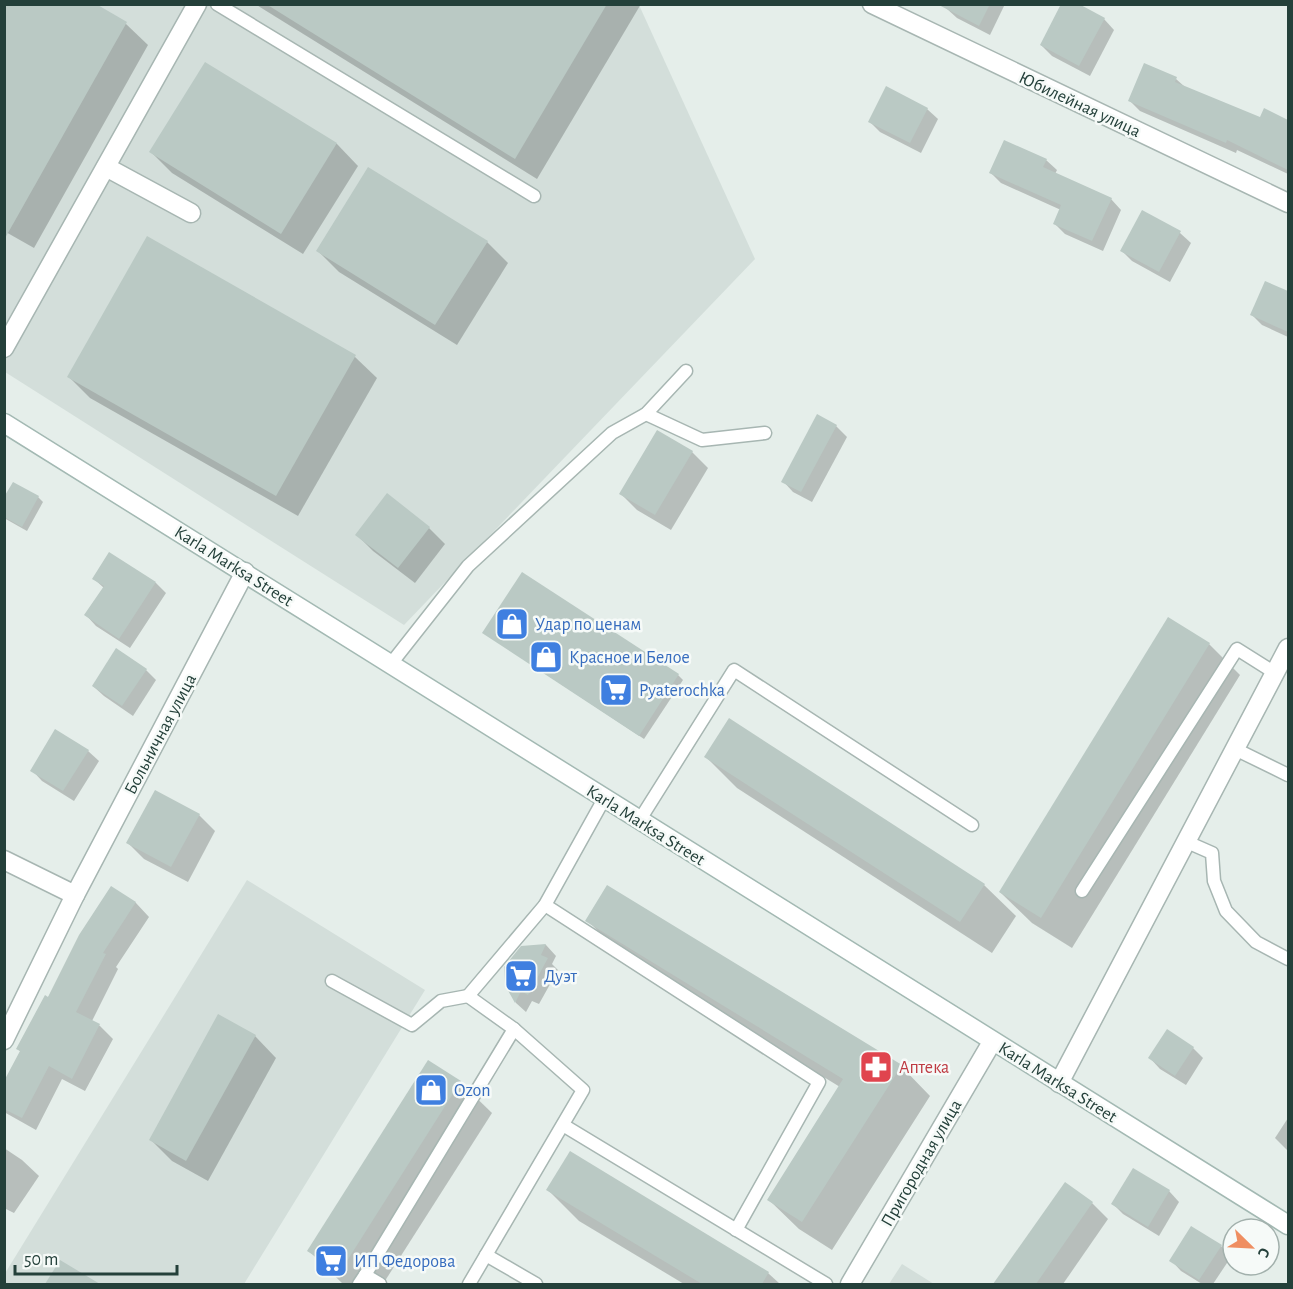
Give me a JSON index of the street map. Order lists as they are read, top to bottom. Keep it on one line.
{"streets":{"street":["Юбилейная улица","Karla Marksa Street","Больничная улица","Пригородная улица"]},"crossings":[["Karla Marksa Street","Больничная улица"],["Karla Marksa Street","Пригородная улица"]],"places":{"shop":["Удар по ценам","Красное и Белое","Ozon"],"supermarket":["Pyaterochka","Дуэт","ИП Федорова"],"pharmacy":["Аптека"]},"scale_bar":"50 m","north":"bottom right"}
